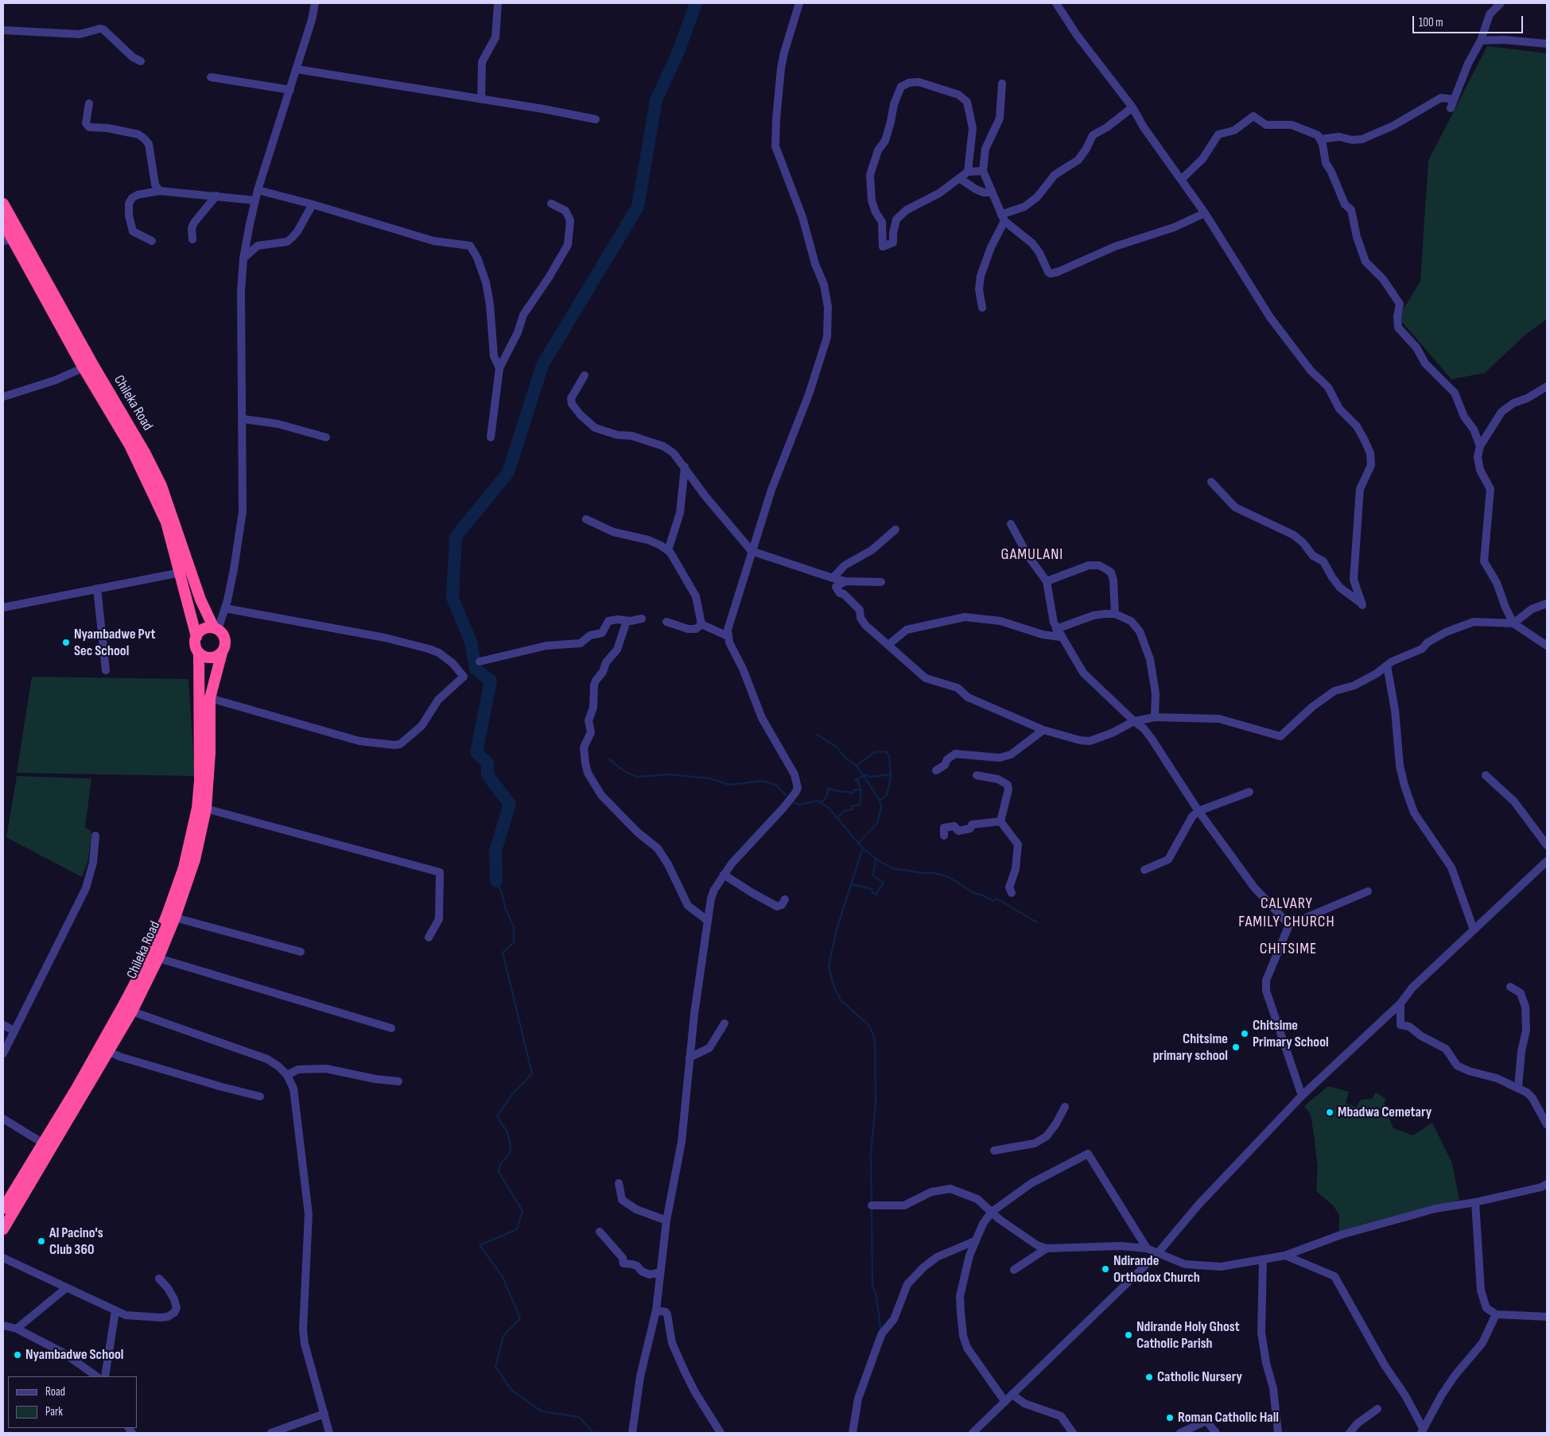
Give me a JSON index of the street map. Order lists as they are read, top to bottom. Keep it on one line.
{"streets":{"highway":["Chileka Road"]},"districts":["GAMULANI","CALVARY FAMILY CHURCH","CHITSIME"],"places":["Nyambadwe Pvt Sec School","Chitsime Primary School","Chitsime primary school","Mbadwa Cemetary","Al Pacino's Club 360","Ndirande Orthodox Church","Ndirande Holy Ghost Catholic Parish","Nyambadwe School","Catholic Nursery","Roman Catholic Hall"],"legend":["Road","Park"],"scale_bar":"100 m"}
